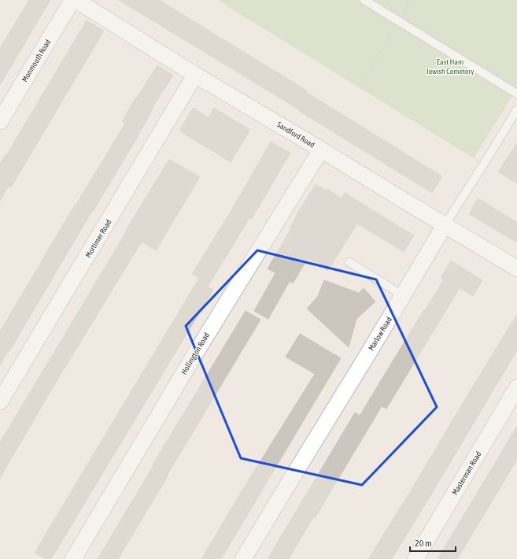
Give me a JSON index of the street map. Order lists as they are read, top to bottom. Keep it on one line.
{"streets":{"street":["Monmouth Road","Sandford Road","Mortimer Road","Marlow Road","Hollington Road","Masterman Road"]},"crossings":[["Sandford Road","Mortimer Road"],["Sandford Road","Marlow Road"],["Sandford Road","Hollington Road"]],"parks":["East Ham Jewish Cemetery"],"scale_bar":"20 m"}
